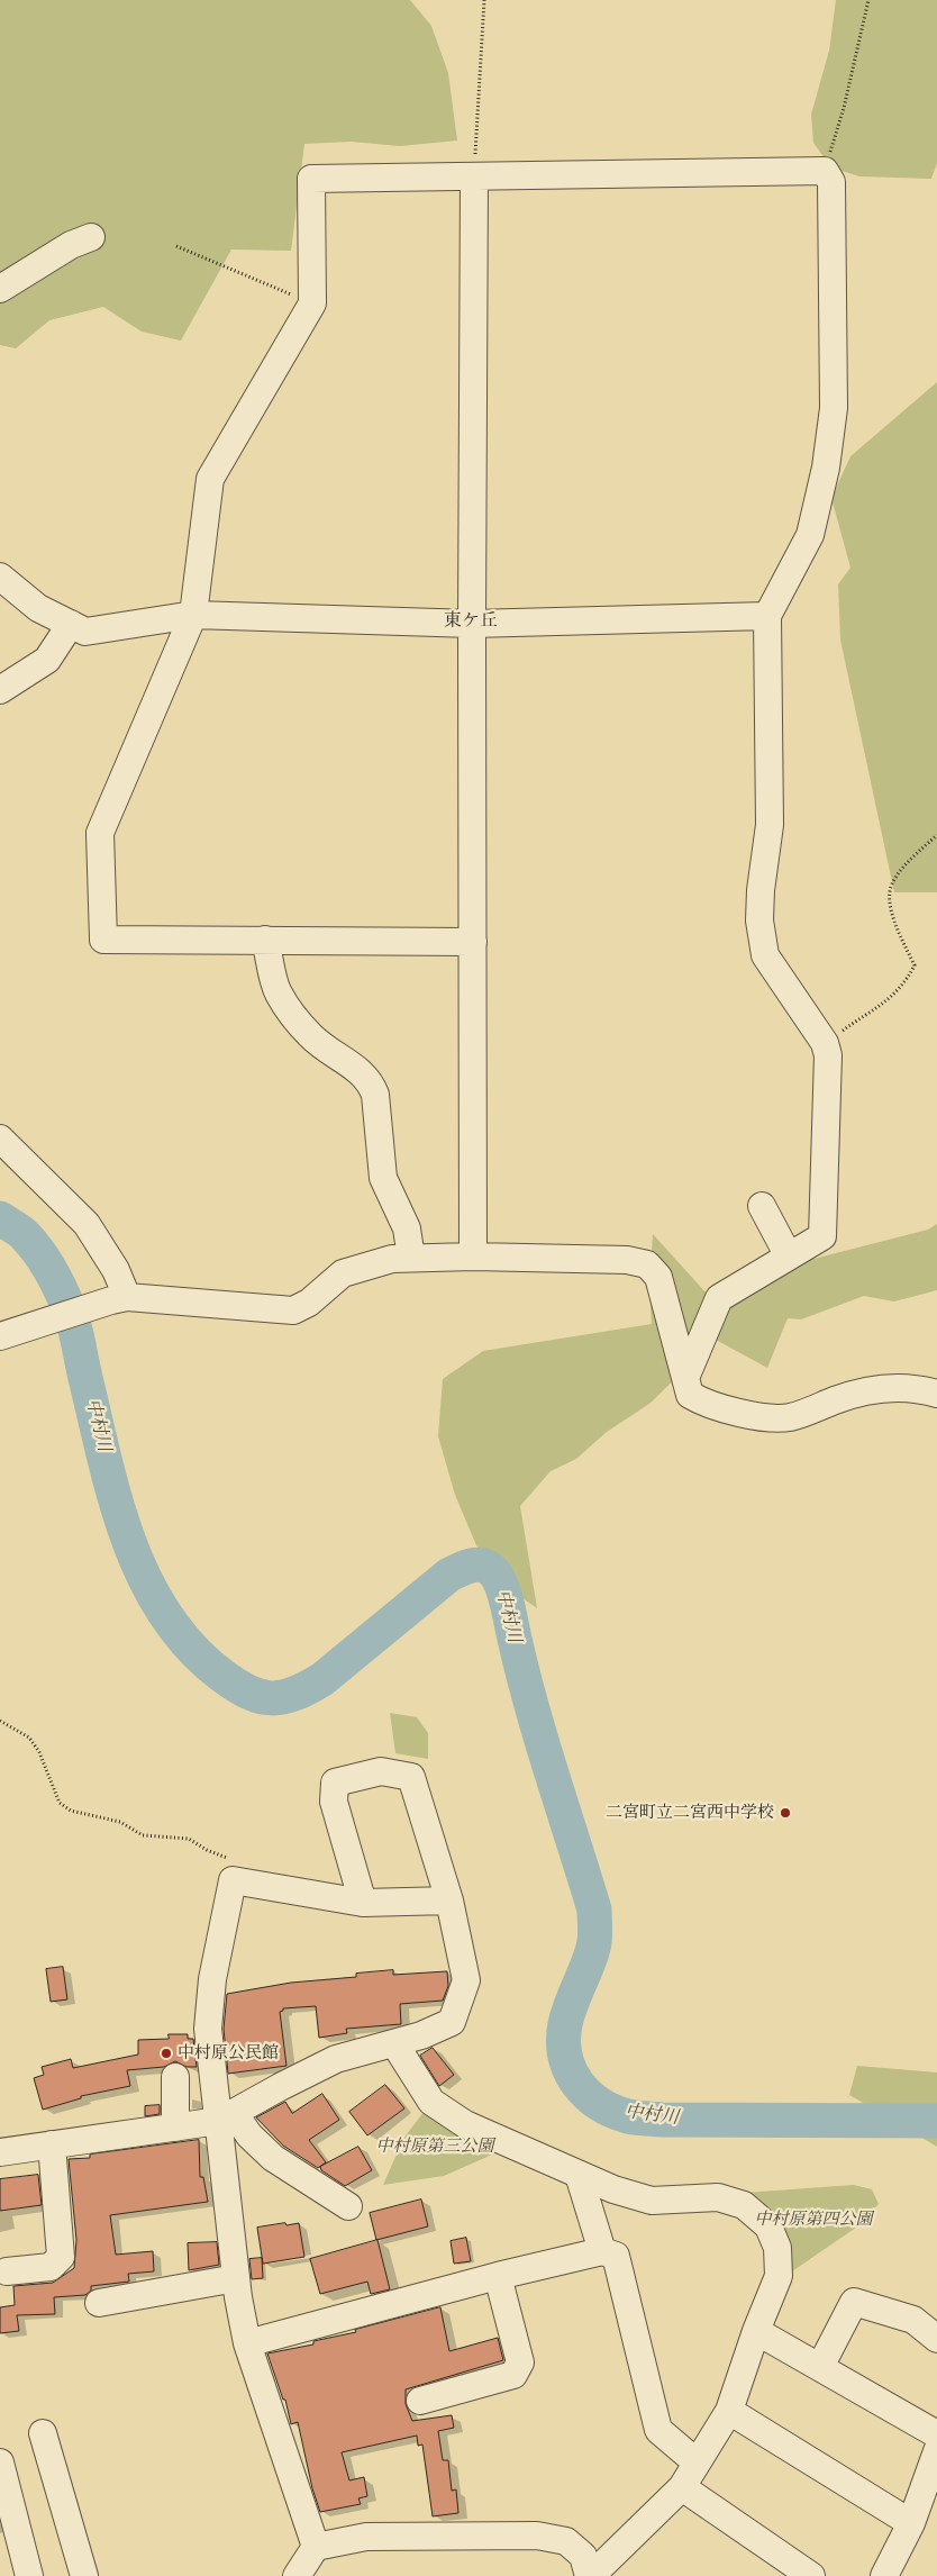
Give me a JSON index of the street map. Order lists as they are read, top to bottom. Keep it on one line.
{"districts":["東ケ丘"],"water":["中村川"],"parks":["中村原第三公園","中村原第四公園"],"places":["二宮町立二宮西中学校","中村原公民館"]}
